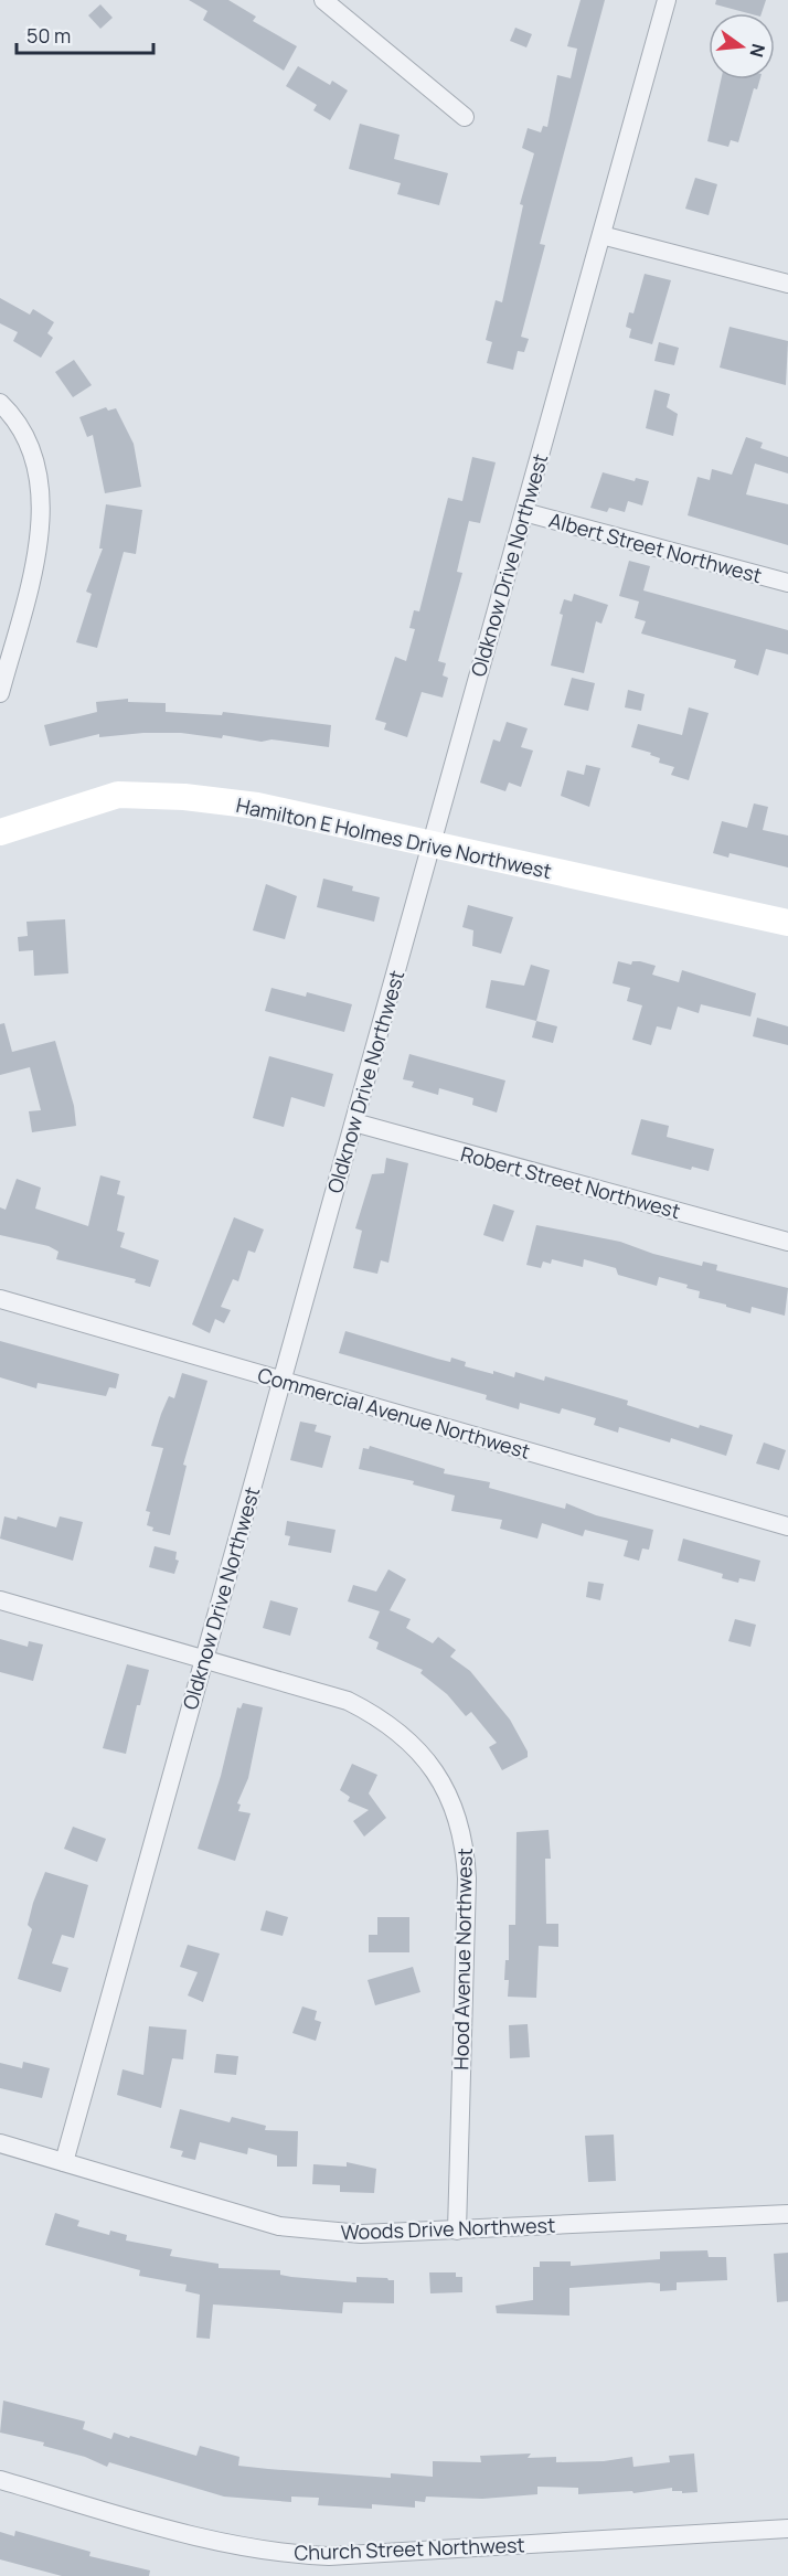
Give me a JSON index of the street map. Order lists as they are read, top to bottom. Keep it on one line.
{"streets":{"main road":["Hamilton E Holmes Drive Northwest"],"street":["Albert Street Northwest","Oldknow Drive Northwest","Robert Street Northwest","Commercial Avenue Northwest","Hood Avenue Northwest","Woods Drive Northwest","Church Street Northwest"]},"crossings":[["Albert Street Northwest","Oldknow Drive Northwest"],["Oldknow Drive Northwest","Hamilton E Holmes Drive Northwest"],["Oldknow Drive Northwest","Robert Street Northwest"],["Oldknow Drive Northwest","Commercial Avenue Northwest"],["Oldknow Drive Northwest","Hood Avenue Northwest"],["Oldknow Drive Northwest","Woods Drive Northwest"],["Hood Avenue Northwest","Woods Drive Northwest"]],"scale_bar":"50 m","north":"right"}
